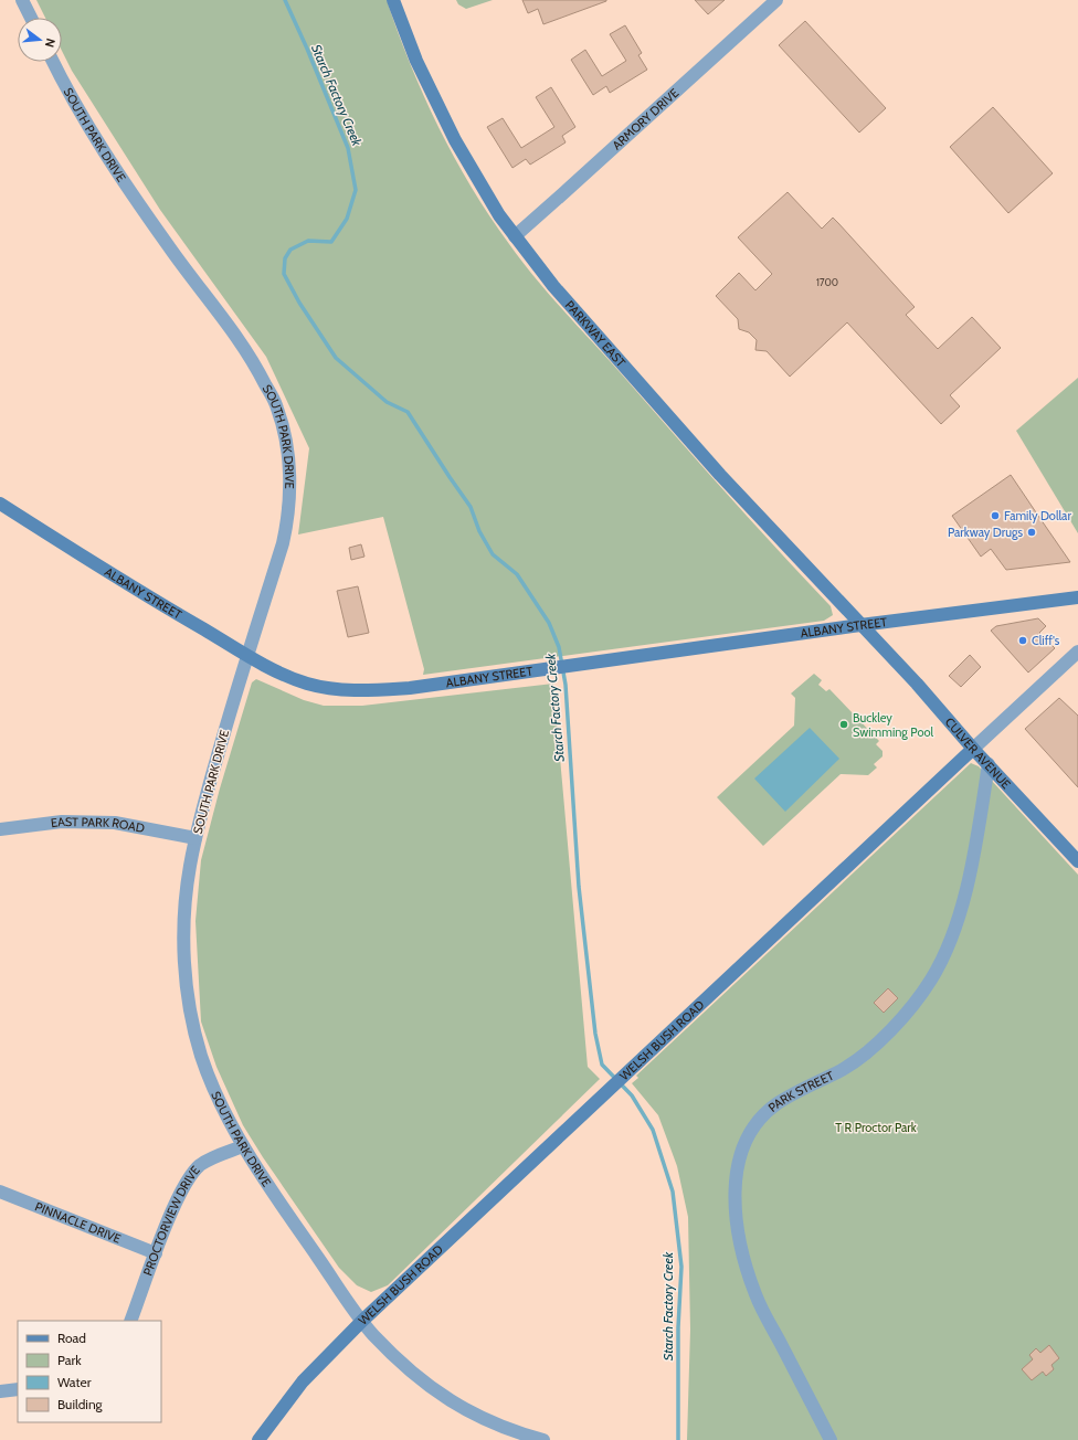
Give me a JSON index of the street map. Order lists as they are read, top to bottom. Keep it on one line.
{"streets":{"street":["ARMORY DRIVE","SOUTH PARK DRIVE","PARKWAY EAST","ALBANY STREET","CULVER AVENUE","EAST PARK ROAD","WELSH BUSH ROAD","PARK STREET","PINNACLE DRIVE","PROCTORVIEW DRIVE"]},"crossings":[["ARMORY DRIVE","PARKWAY EAST"],["SOUTH PARK DRIVE","ALBANY STREET"],["SOUTH PARK DRIVE","EAST PARK ROAD"],["SOUTH PARK DRIVE","WELSH BUSH ROAD"],["SOUTH PARK DRIVE","PROCTORVIEW DRIVE"],["PARKWAY EAST","ALBANY STREET"],["PARKWAY EAST","CULVER AVENUE"],["ALBANY STREET","CULVER AVENUE"],["CULVER AVENUE","WELSH BUSH ROAD"],["CULVER AVENUE","PARK STREET"],["PINNACLE DRIVE","PROCTORVIEW DRIVE"]],"water":["Starch Factory Creek"],"parks":["T R Proctor Park"],"places":["Family Dollar","Parkway Drugs","Cliff's","Buckley Swimming Pool"],"house_numbers":["1700"],"legend":["Road","Park","Water","Building"],"north":"right"}
